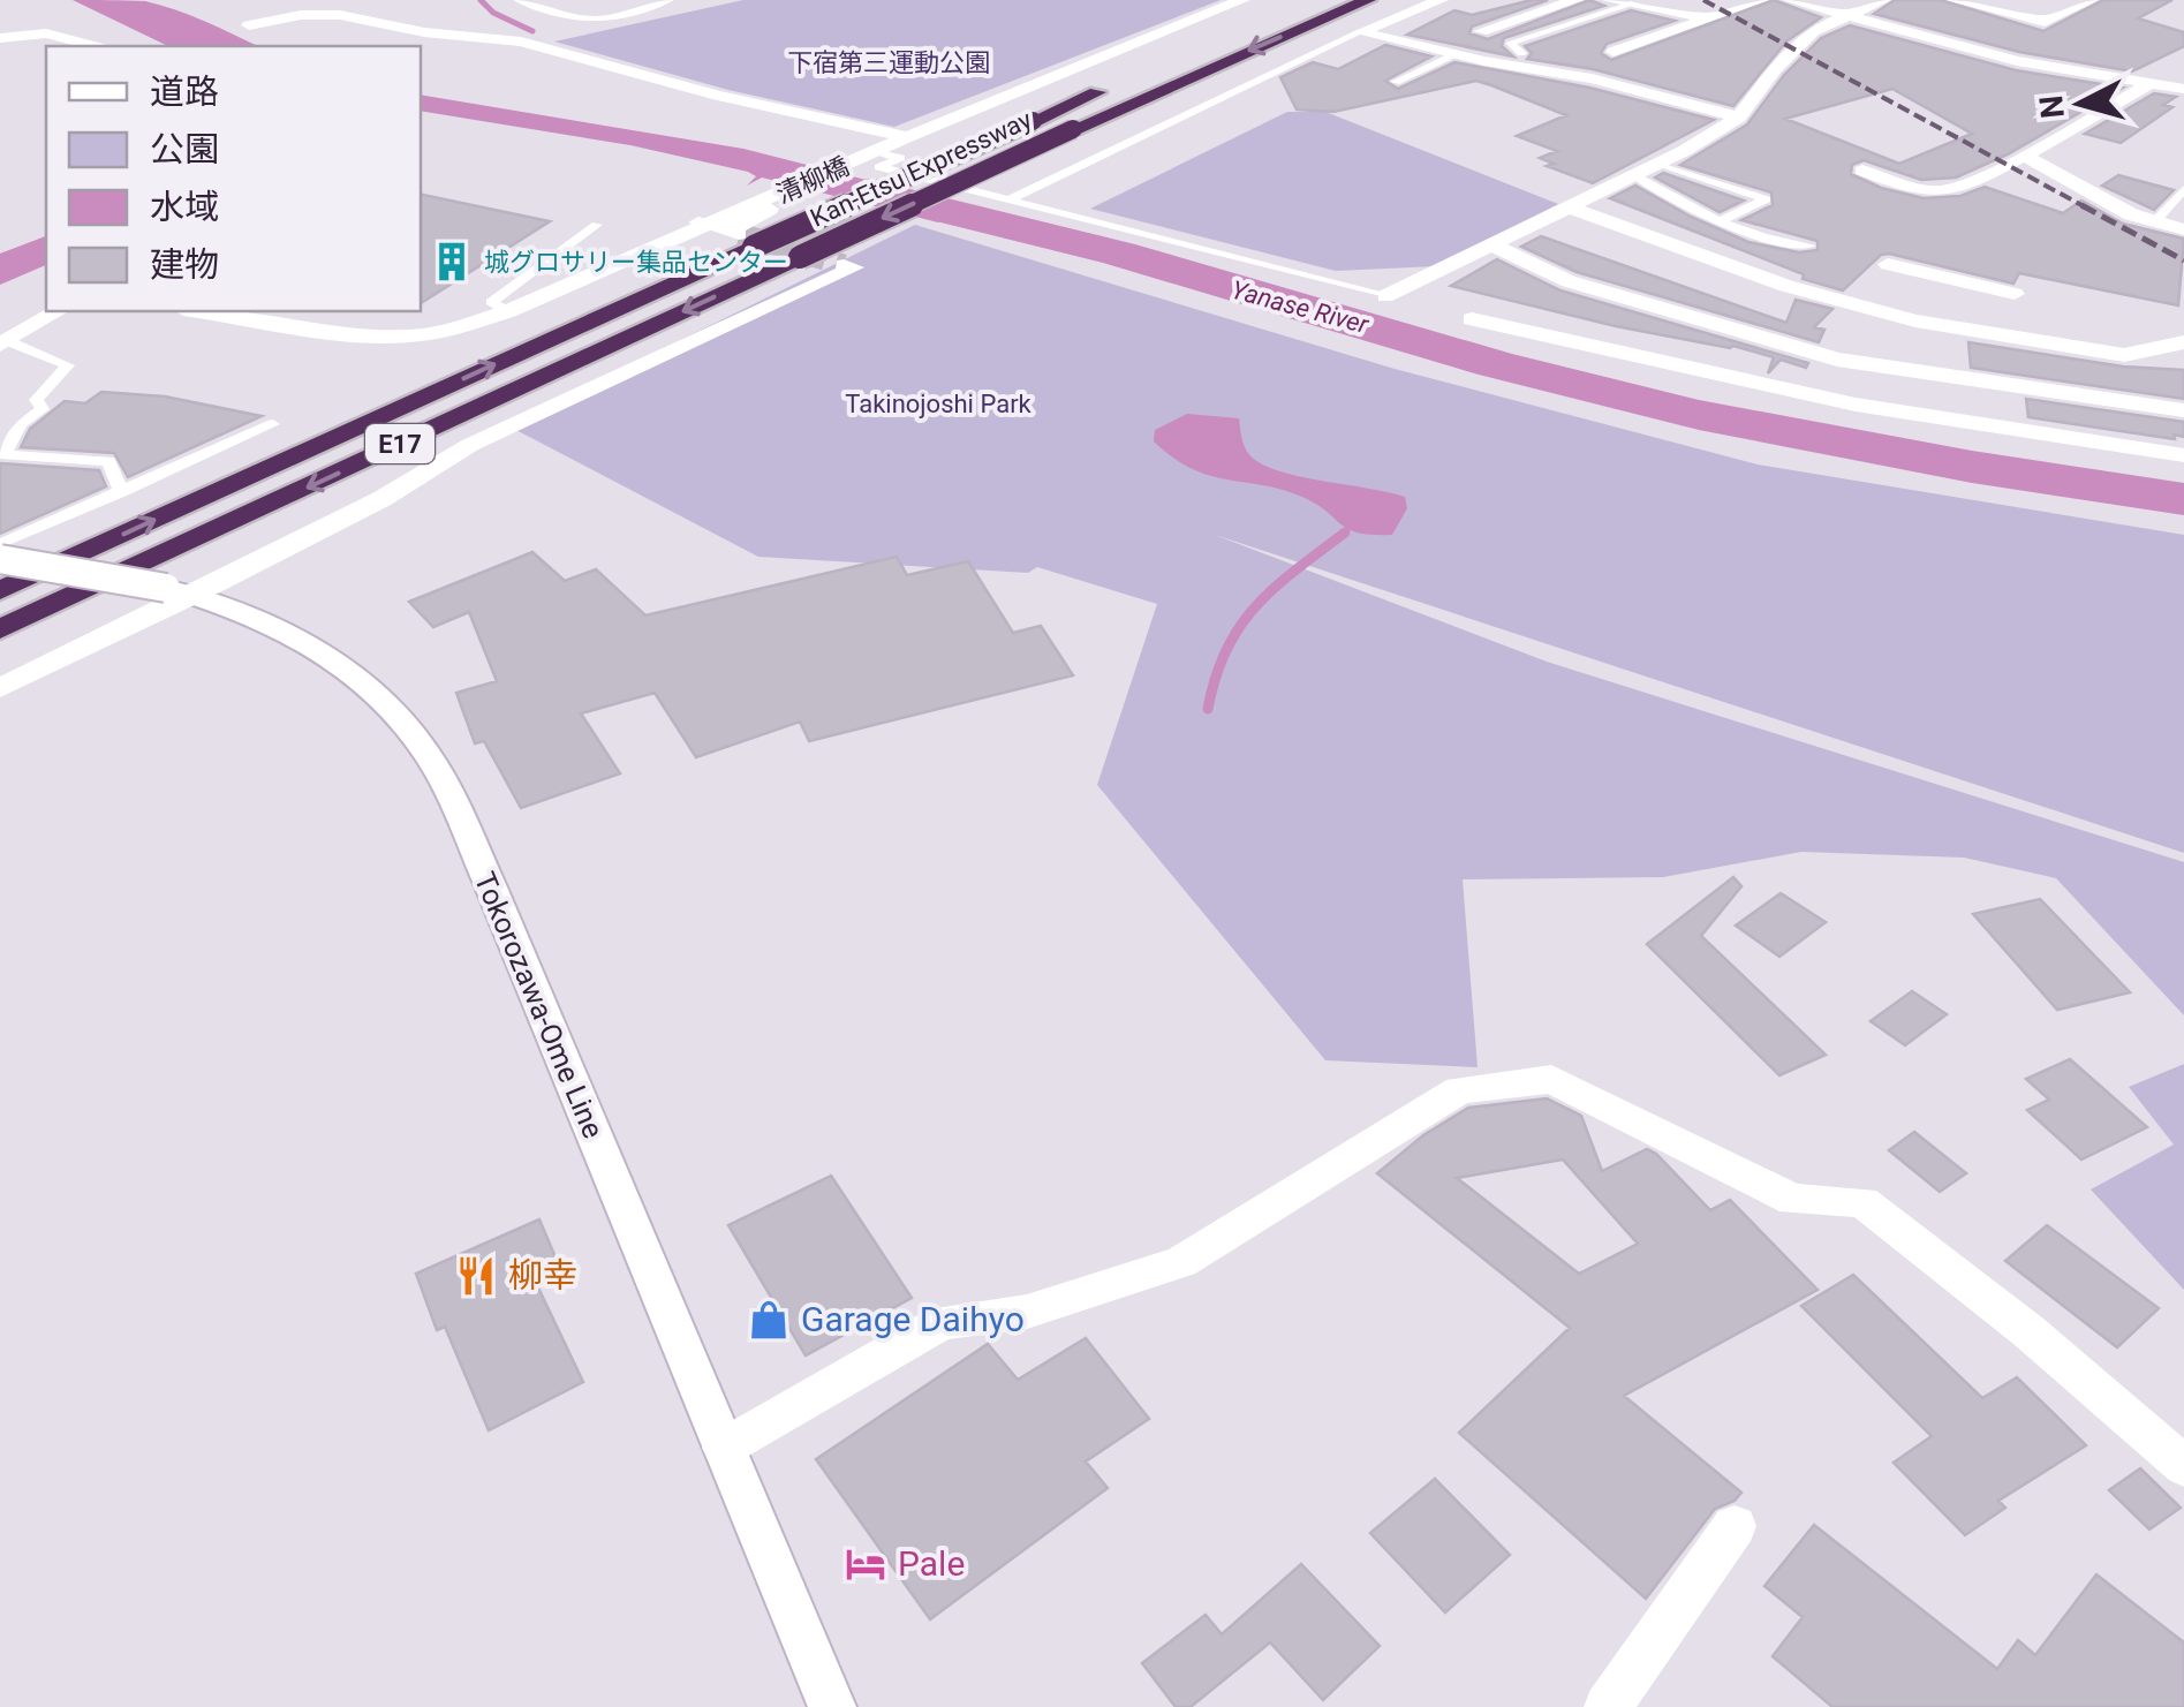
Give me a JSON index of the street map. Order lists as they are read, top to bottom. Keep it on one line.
{"streets":{"highway":["Kan-Etsu Expressway","E17"],"street":["清柳橋","Tokorozawa-Ome Line"]},"water":["Yanase River"],"parks":["下宿第三運動公園","Takinojoshi Park"],"places":{"building":["城グロサリー集品センター"],"restaurant":["柳幸"],"shop":["Garage Daihyo"],"hotel":["Pale"]},"legend":["道路","公園","水域","建物"],"north":"left"}
